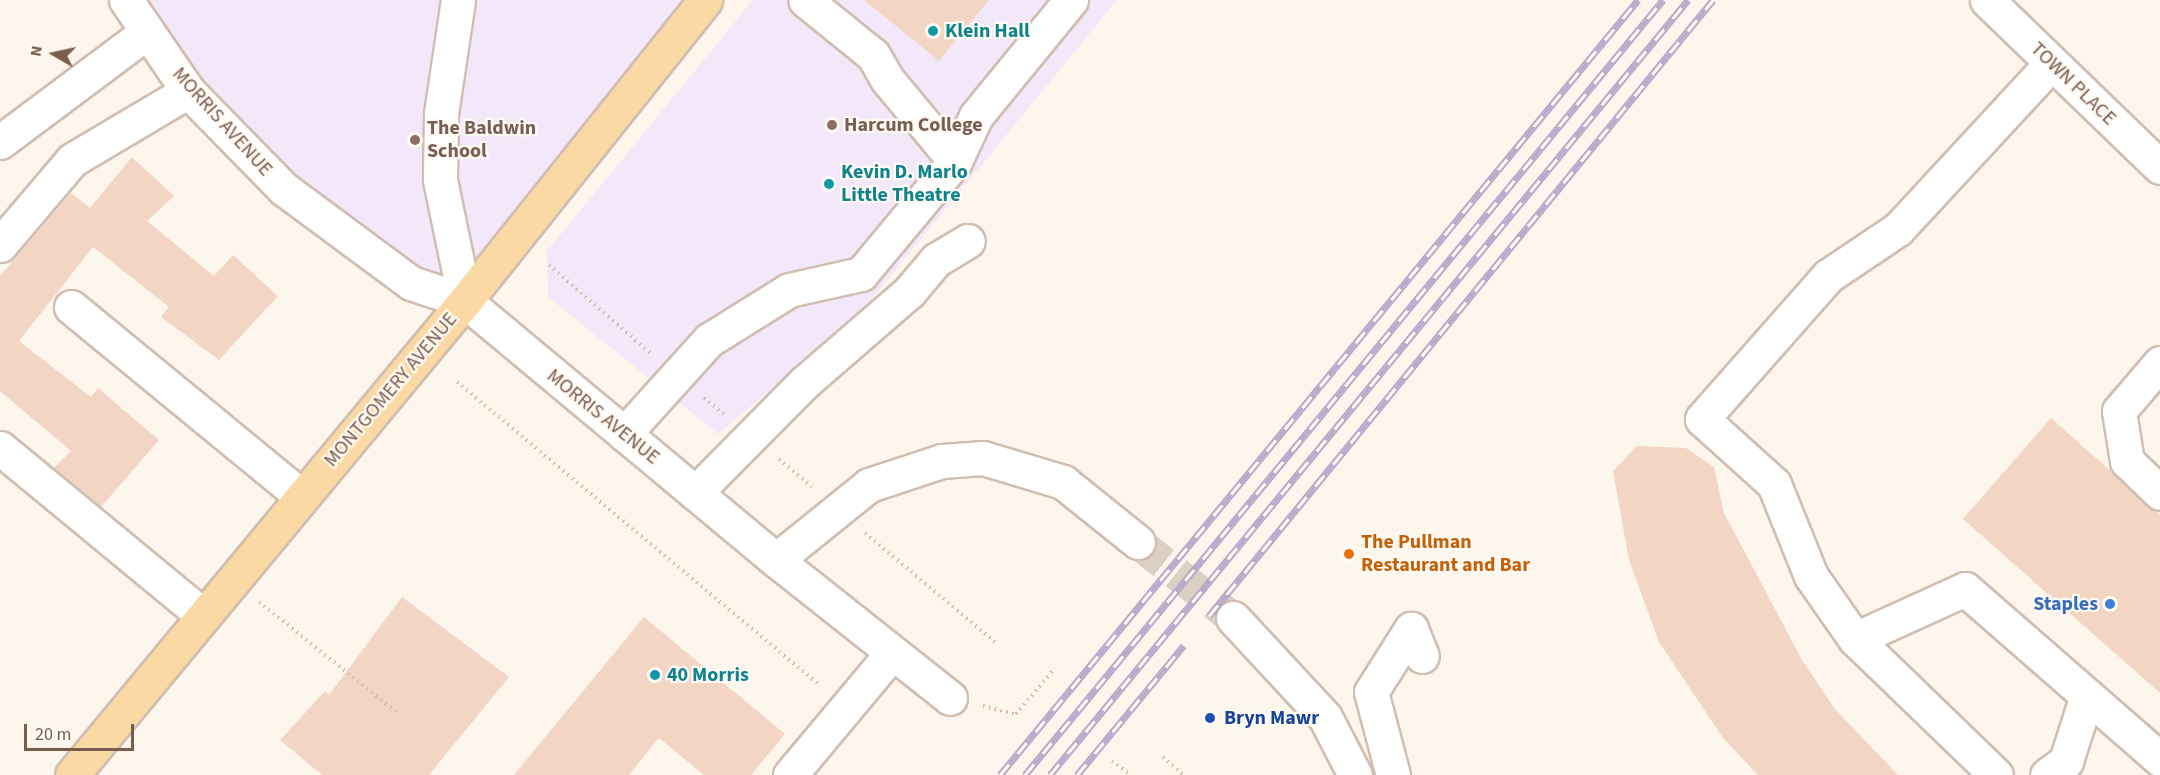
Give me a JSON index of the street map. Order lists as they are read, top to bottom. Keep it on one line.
{"streets":{"main road":["MONTGOMERY AVENUE"],"street":["TOWN PLACE","MORRIS AVENUE"]},"crossings":[["MORRIS AVENUE","MONTGOMERY AVENUE"]],"places":["Klein Hall","Harcum College","The Baldwin School","Kevin D. Marlo Little Theatre","The Pullman Restaurant and Bar","Staples","40 Morris","Bryn Mawr"],"scale_bar":"20 m","north":"left"}
